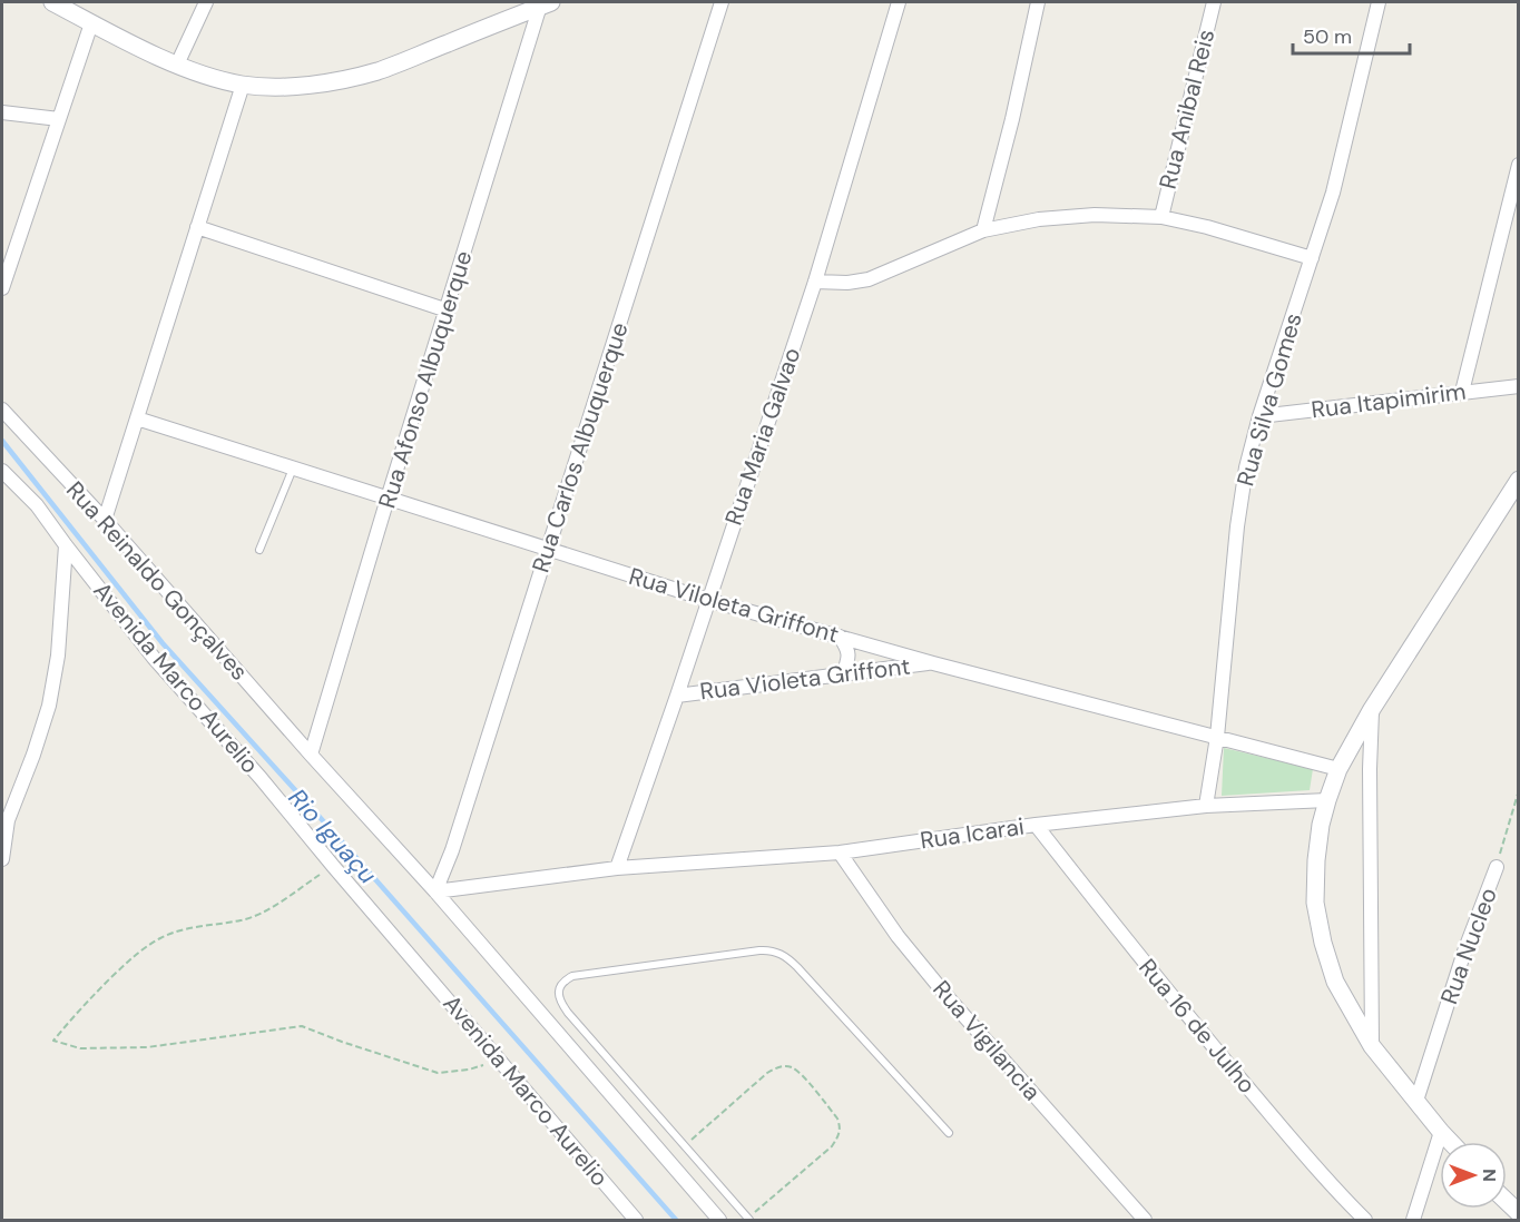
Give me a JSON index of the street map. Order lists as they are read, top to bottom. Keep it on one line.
{"streets":{"street":["Rua Anibal Reis","Rua Afonso Albuquerque","Rua Silva Gomes","Rua Itapimirim","Rua Maria Galvao","Rua Carlos Albuquerque","Rua Reinaldo Gonçalves","Rua Viloleta Griffont","Avenida Marco Aurelio","Rua Violeta Griffont","Rua Icarai","Rua Nucleo","Rua 16 de Julho","Rua Vigilancia"]},"crossings":[["Rua Afonso Albuquerque","Rua Reinaldo Gonçalves"],["Rua Afonso Albuquerque","Rua Viloleta Griffont"],["Rua Silva Gomes","Rua Itapimirim"],["Rua Silva Gomes","Rua Viloleta Griffont"],["Rua Silva Gomes","Rua Icarai"],["Rua Maria Galvao","Rua Viloleta Griffont"],["Rua Maria Galvao","Rua Violeta Griffont"],["Rua Maria Galvao","Rua Icarai"],["Rua Carlos Albuquerque","Rua Reinaldo Gonçalves"],["Rua Carlos Albuquerque","Rua Viloleta Griffont"],["Rua Carlos Albuquerque","Rua Icarai"],["Rua Reinaldo Gonçalves","Rua Icarai"],["Rua Viloleta Griffont","Rua Violeta Griffont"],["Rua Icarai","Rua 16 de Julho"],["Rua Icarai","Rua Vigilancia"]],"water":["Rio Iguaçu"],"scale_bar":"50 m","north":"right"}
